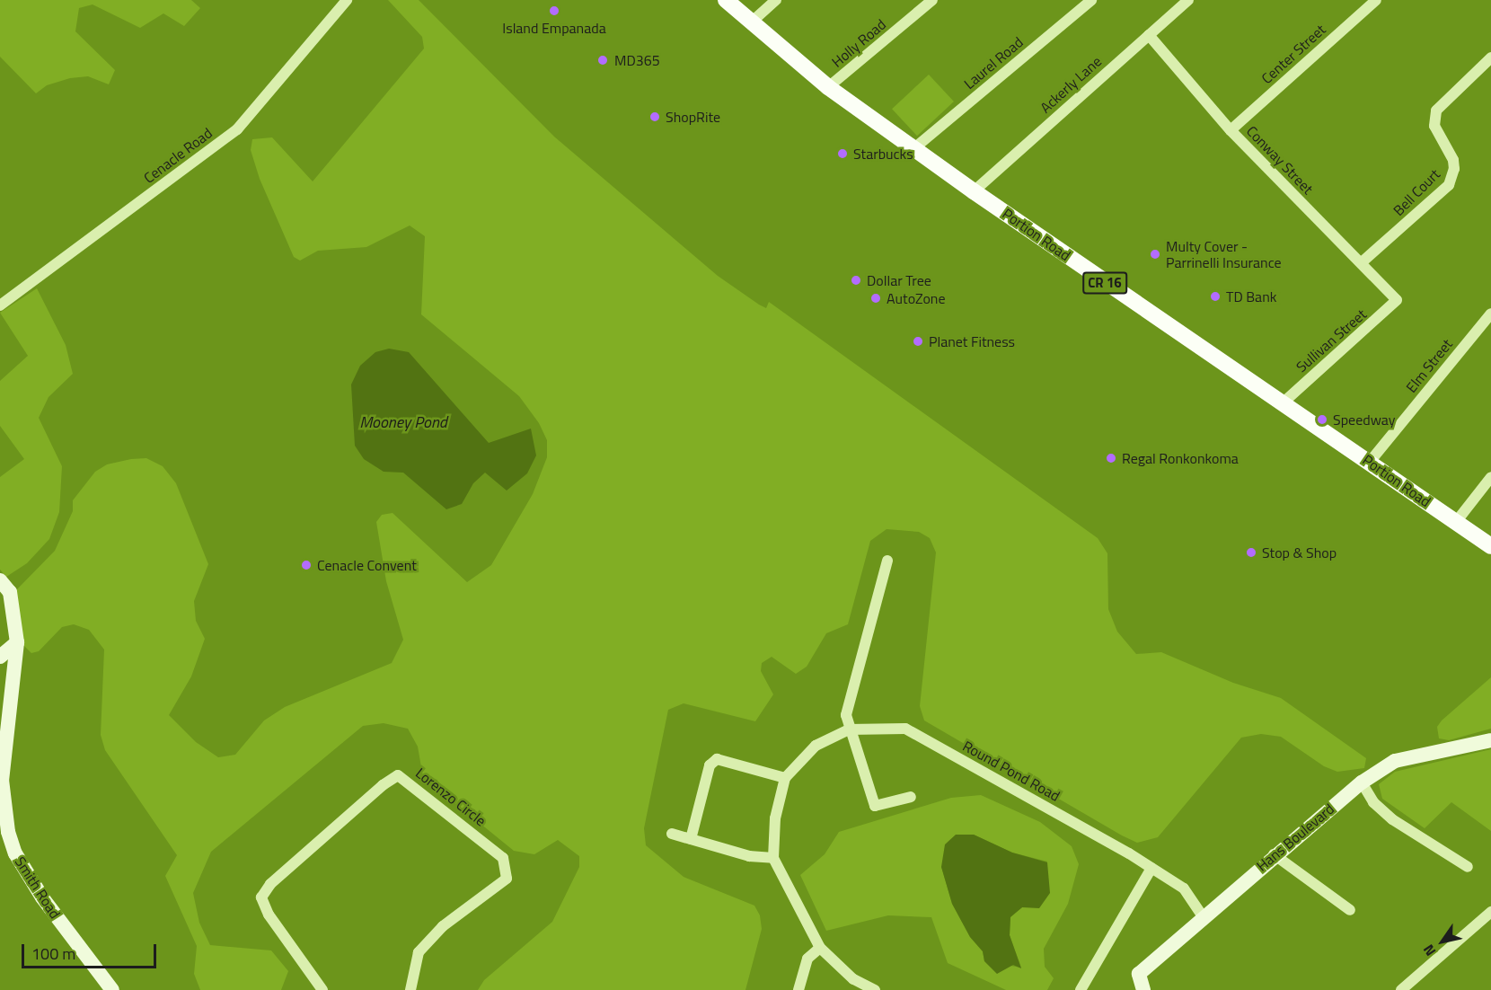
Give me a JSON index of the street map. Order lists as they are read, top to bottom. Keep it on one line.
{"streets":{"main road":["Portion Road","CR 16"],"street":["Holly Road","Center Street","Laurel Road","Ackerly Lane","Cenacle Road","Conway Street","Bell Court","Sullivan Street","Elm Street","Round Pond Road","Lorenzo Circle","Hans Boulevard","Smith Road"]},"crossings":[["Holly Road","Portion Road"],["Center Street","Conway Street"],["Laurel Road","Portion Road"],["Ackerly Lane","Conway Street"],["Ackerly Lane","Portion Road"],["Conway Street","Bell Court"],["Conway Street","Sullivan Street"],["Portion Road","Sullivan Street"],["Portion Road","Elm Street"],["Round Pond Road","Hans Boulevard"]],"water":["Mooney Pond"],"places":["Island Empanada","MD365","ShopRite","Starbucks","Multy Cover - Parrinelli Insurance","Dollar Tree","TD Bank","AutoZone","Planet Fitness","Speedway","Regal Ronkonkoma","Stop & Shop","Cenacle Convent"],"scale_bar":"100 m","north":"bottom left"}
